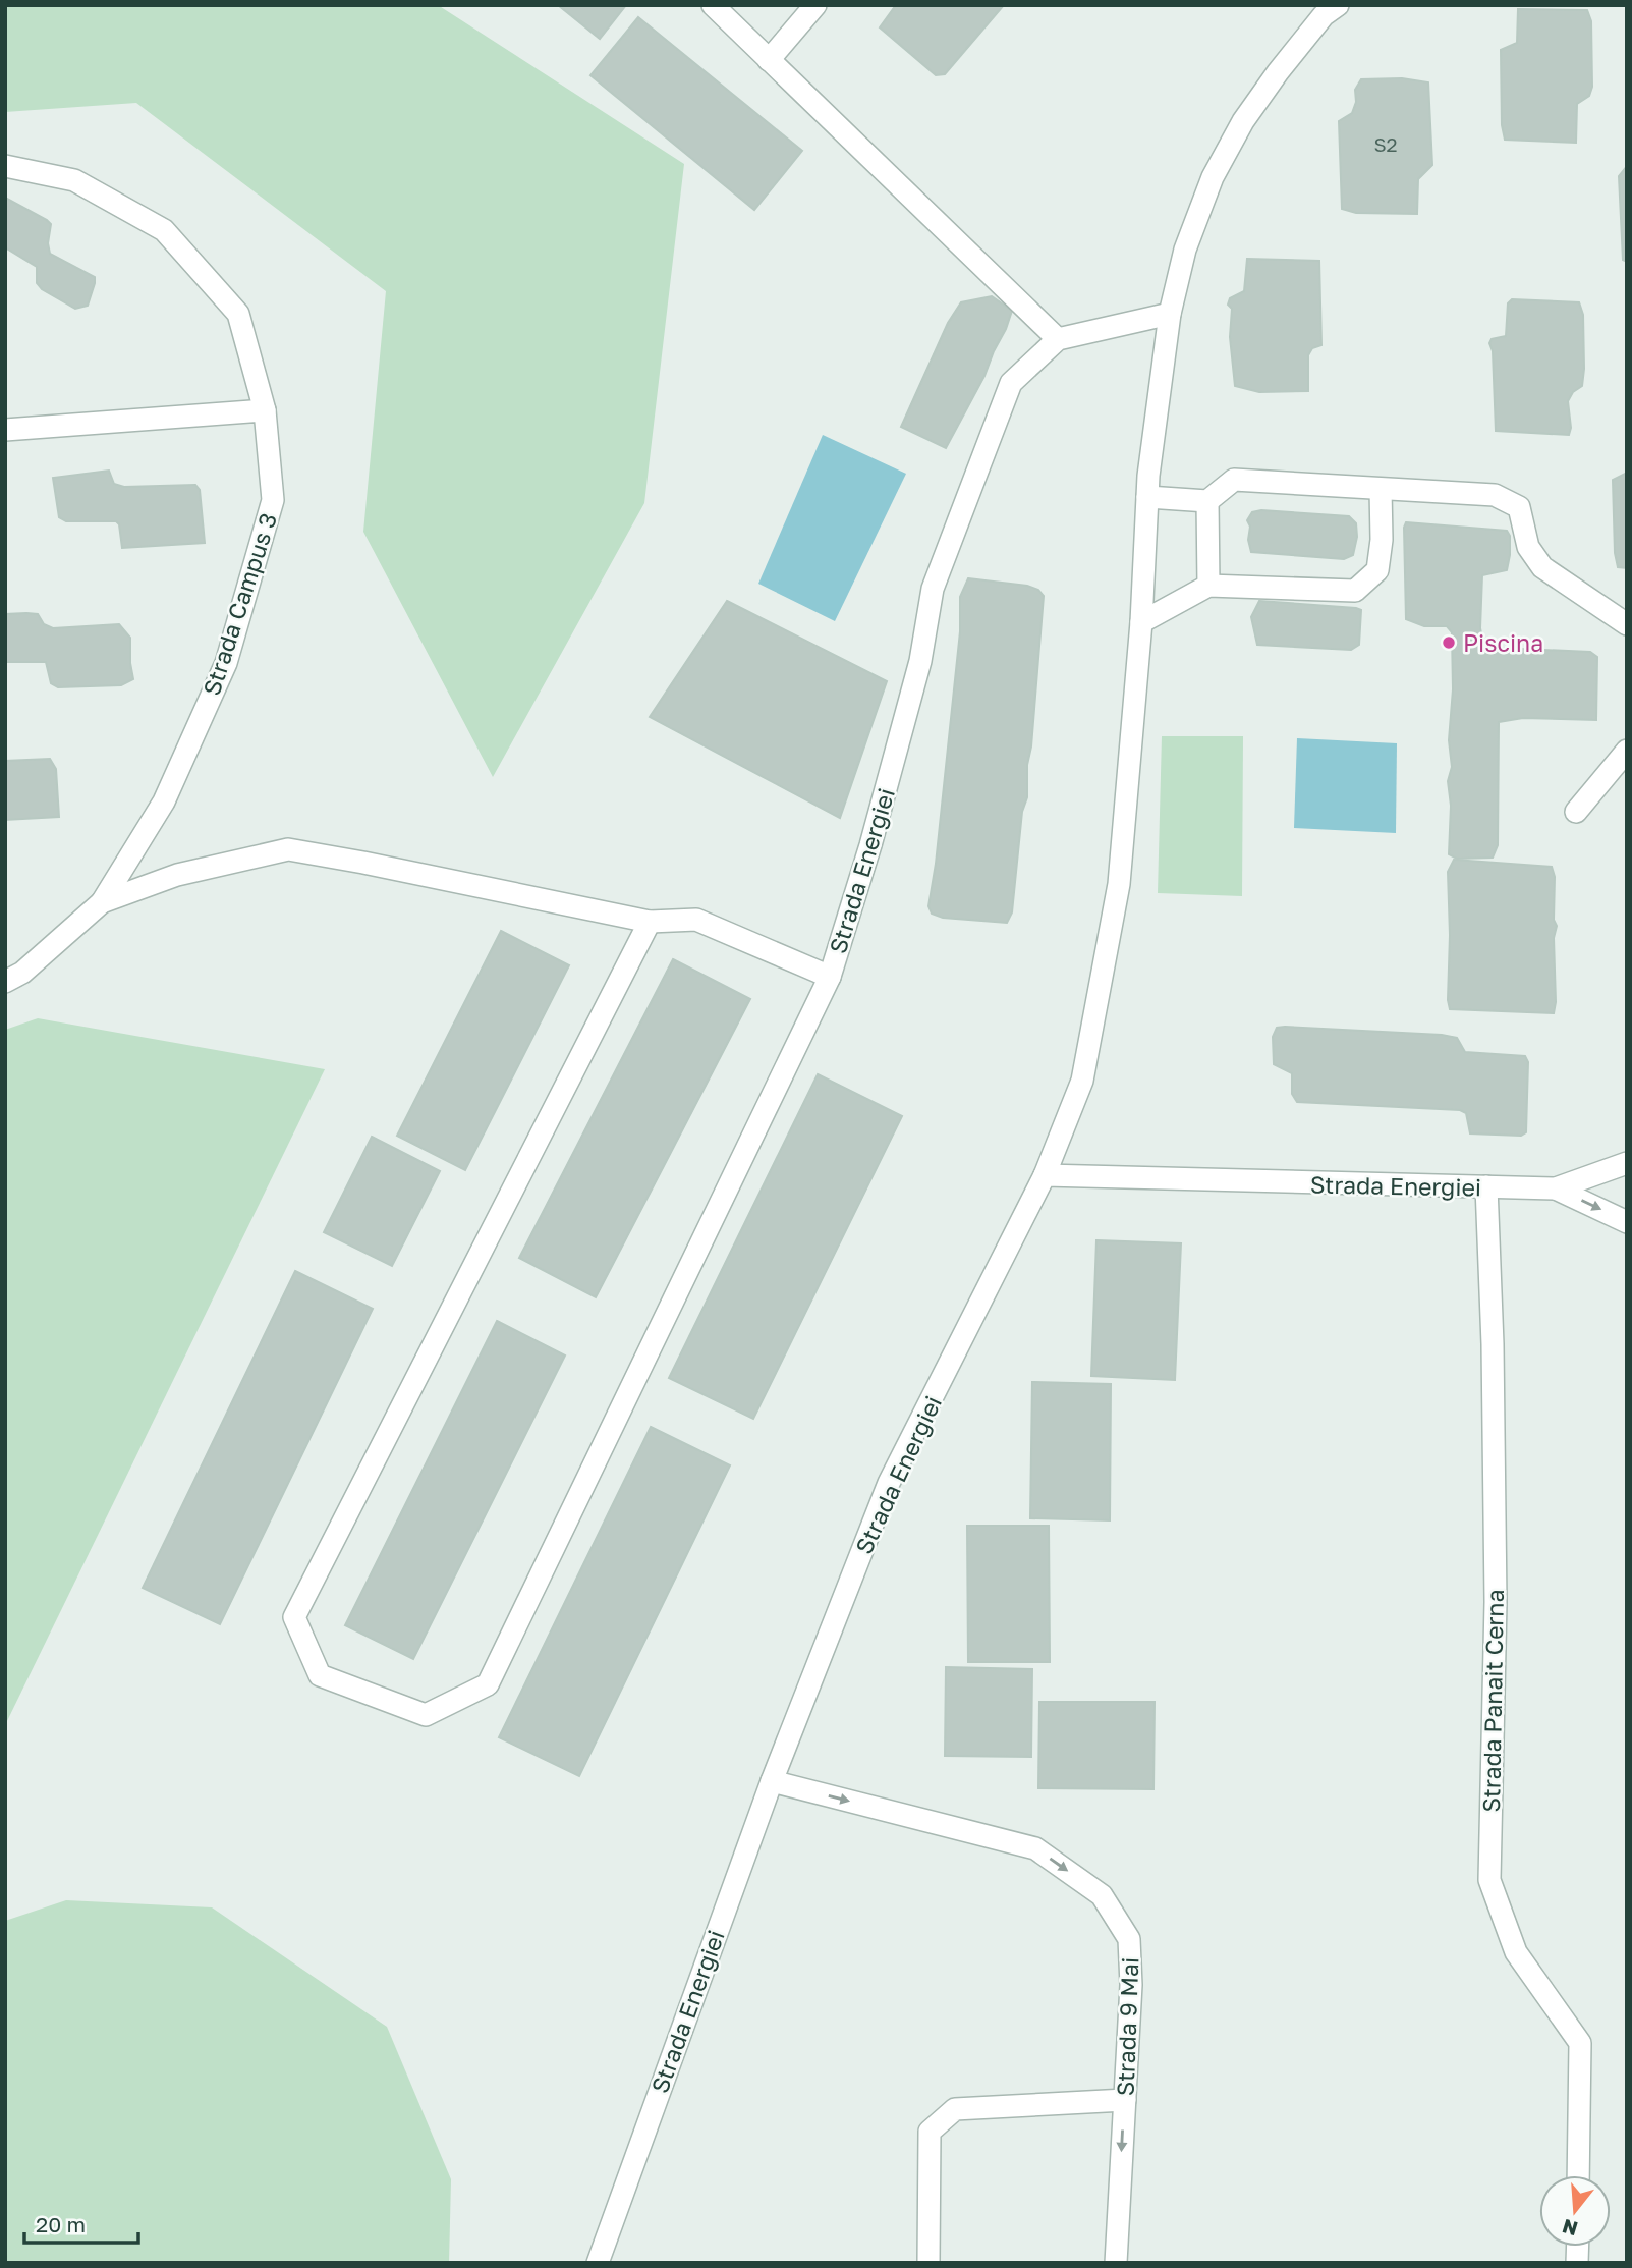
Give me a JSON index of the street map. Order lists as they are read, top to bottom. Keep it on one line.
{"streets":{"street":["Strada Campus 3","Strada Energiei","Strada Panait Cerna","Strada 9 Mai"]},"crossings":[["Strada Campus 3","Strada Energiei"],["Strada Energiei","Strada Panait Cerna"],["Strada Energiei","Strada 9 Mai"]],"one_way":["Strada 9 Mai"],"places":["Piscina"],"house_numbers":["S2"],"scale_bar":"20 m","north":"bottom"}
